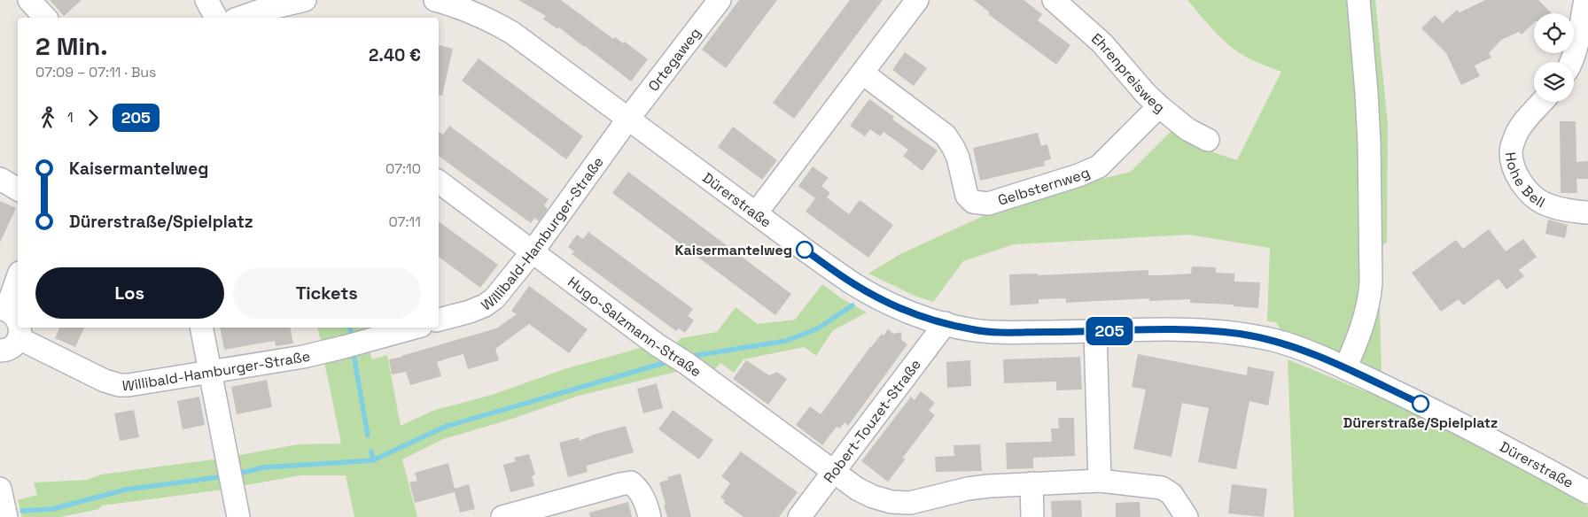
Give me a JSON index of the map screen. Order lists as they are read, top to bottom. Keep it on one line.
{"streets":{"street":["Ortegaweg","Ehrenpreisweg","Hohe Bell","Gelbsternweg","Dürerstraße","Willibald-Hamburger-Straße","Hugo-Salzmann-Straße","Robert-Touzet-Straße"]},"crossings":[["Ortegaweg","Dürerstraße"],["Ortegaweg","Willibald-Hamburger-Straße"],["Ehrenpreisweg","Gelbsternweg"],["Dürerstraße","Willibald-Hamburger-Straße"],["Dürerstraße","Robert-Touzet-Straße"],["Willibald-Hamburger-Straße","Hugo-Salzmann-Straße"],["Hugo-Salzmann-Straße","Robert-Touzet-Straße"]],"places":["Kaisermantelweg","Dürerstraße/Spielplatz"],"lines":["bus line 205"],"page":{"on_map":"205","heading":["2 Min.","07:09 – 07:11 · Bus","2.40 €"],"legs":["1","205"],"list":[{"name":"Kaisermantelweg","value":"07:10"},{"name":"Dürerstraße/Spielplatz","value":"07:11"}],"buttons":["Los","Tickets"]}}
